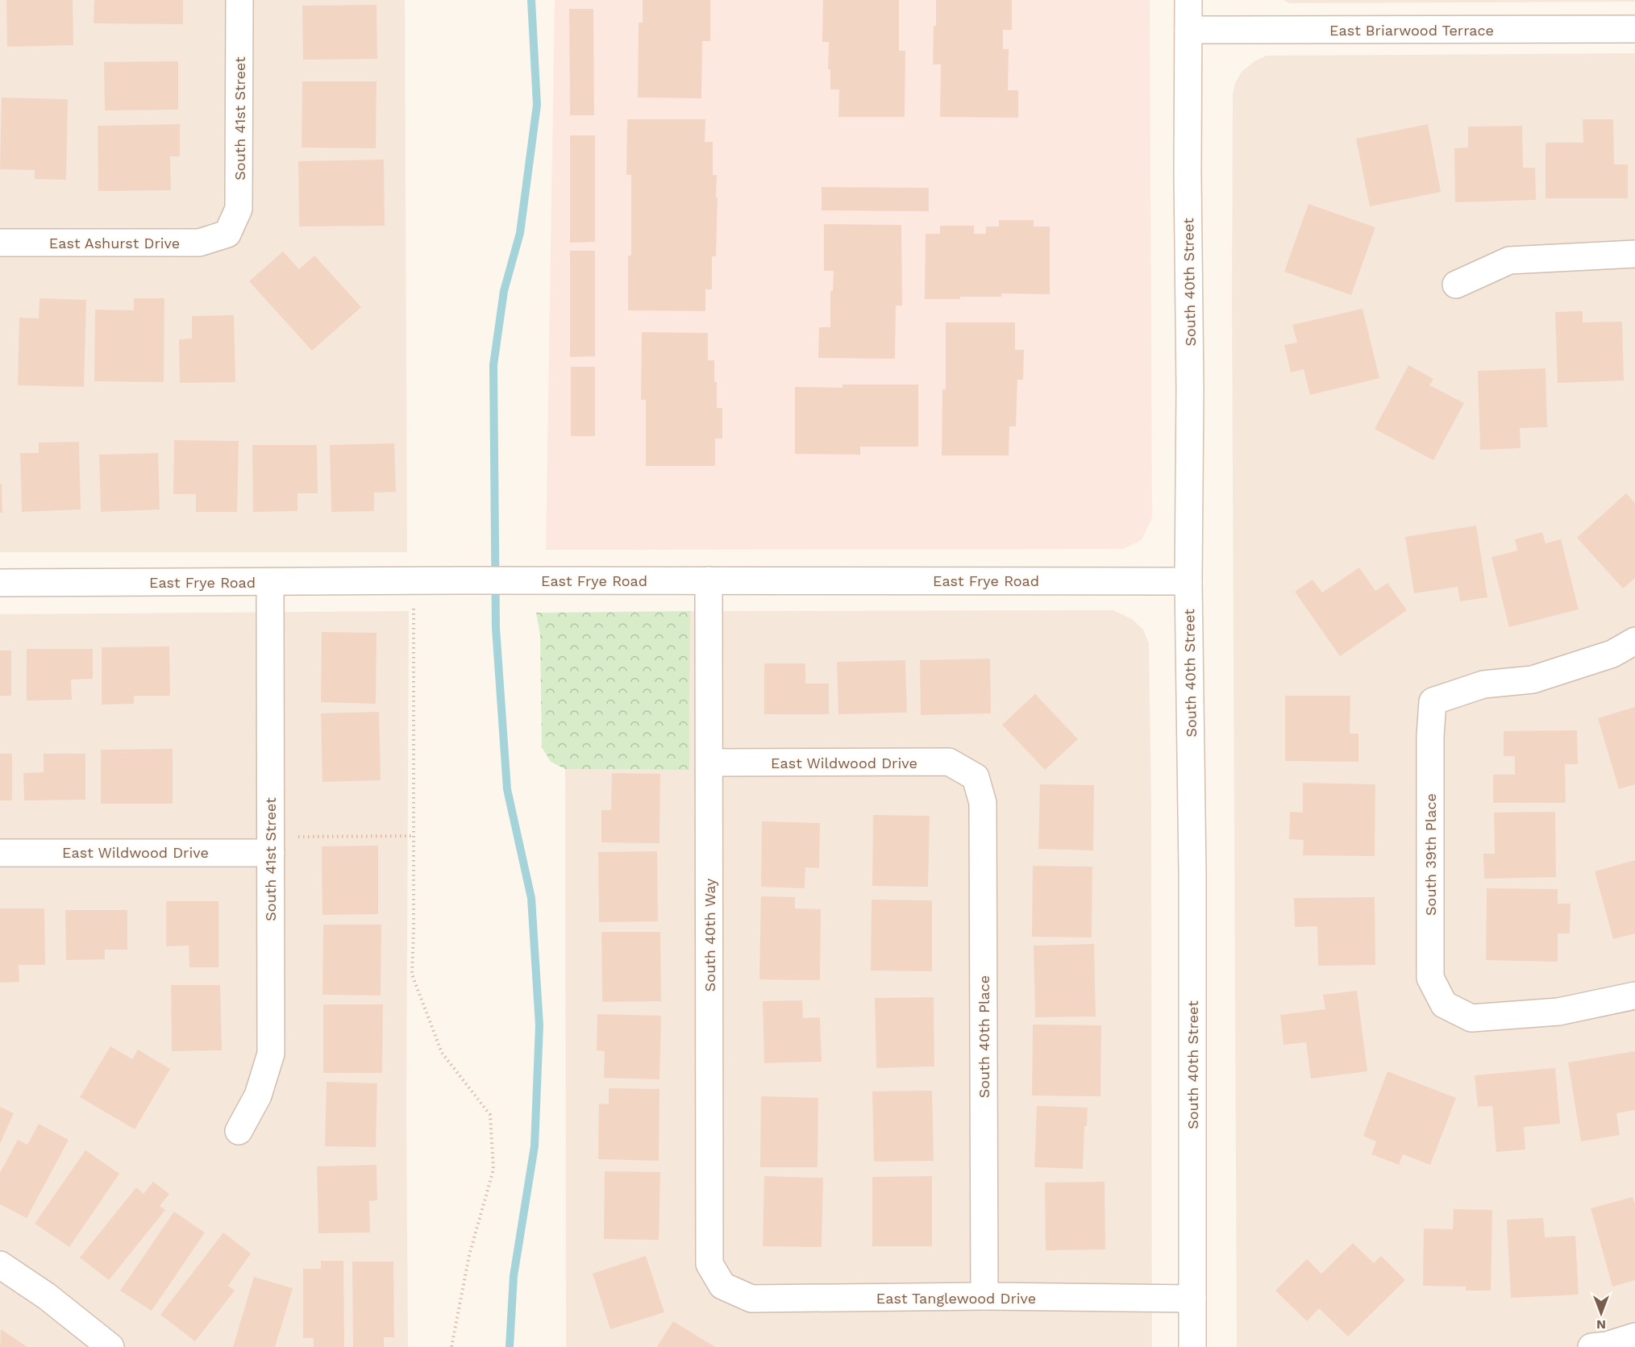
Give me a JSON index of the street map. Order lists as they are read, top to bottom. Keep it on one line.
{"streets":{"street":["East Briarwood Terrace","South 41st Street","East Ashurst Drive","South 40th Street","East Frye Road","East Wildwood Drive","South 39th Place","South 40th Way","South 40th Place","East Tanglewood Drive"]},"crossings":[["East Briarwood Terrace","South 40th Street"],["South 41st Street","East Ashurst Drive"],["South 41st Street","East Frye Road"],["South 41st Street","East Wildwood Drive"],["South 40th Street","East Frye Road"],["South 40th Street","East Tanglewood Drive"],["East Frye Road","South 40th Way"],["East Wildwood Drive","South 40th Way"],["East Wildwood Drive","South 40th Place"],["South 40th Way","East Tanglewood Drive"],["South 40th Place","East Tanglewood Drive"]],"north":"bottom"}
